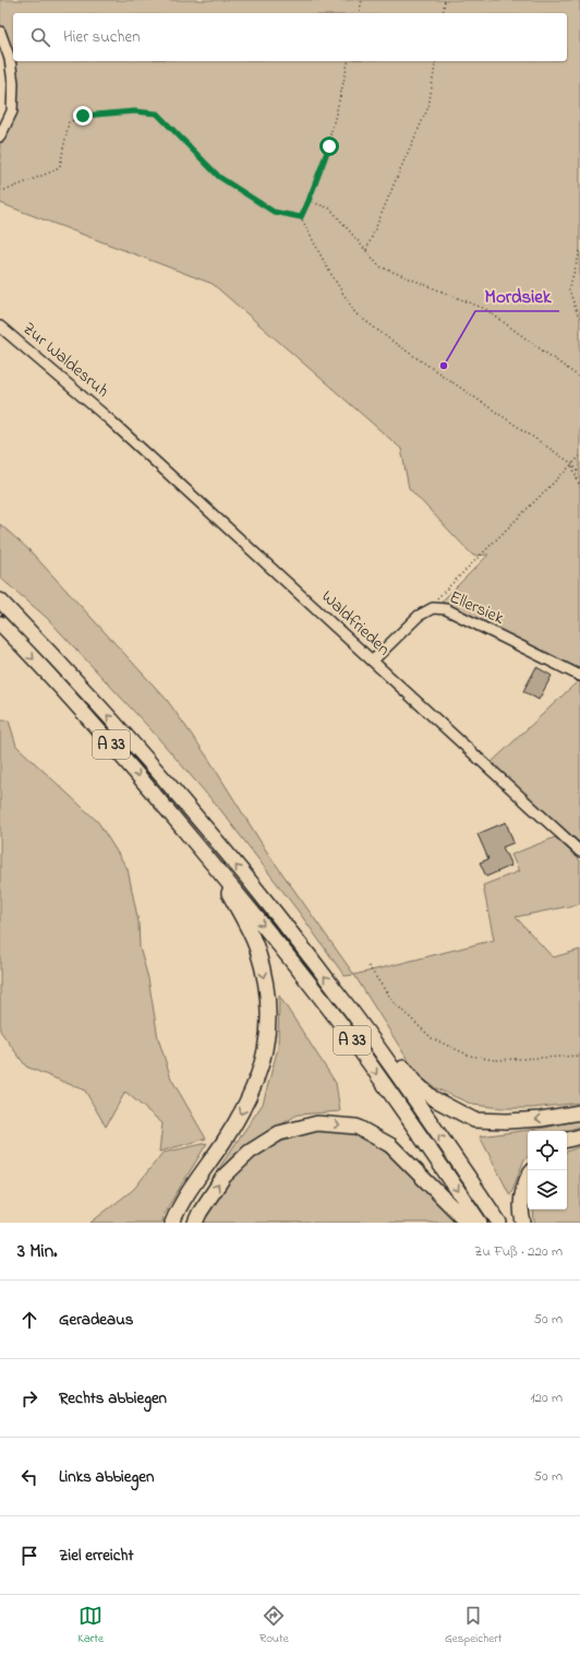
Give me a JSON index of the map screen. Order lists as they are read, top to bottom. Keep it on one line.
{"streets":{"highway":["A 33"],"street":["Zur Waldesruh","Ellersiek","Waldfrieden"]},"crossings":[["Zur Waldesruh","Waldfrieden"],["Ellersiek","Waldfrieden"]],"places":["Mordsiek"],"page":{"search":"Hier suchen","heading":["3 Min.","Zu Fuß · 220 m"],"list":[["Geradeaus","50 m"],["Rechts abbiegen","120 m"],["Links abbiegen","50 m"],"Ziel erreicht"],"nav":["Karte","Route","Gespeichert"]}}
